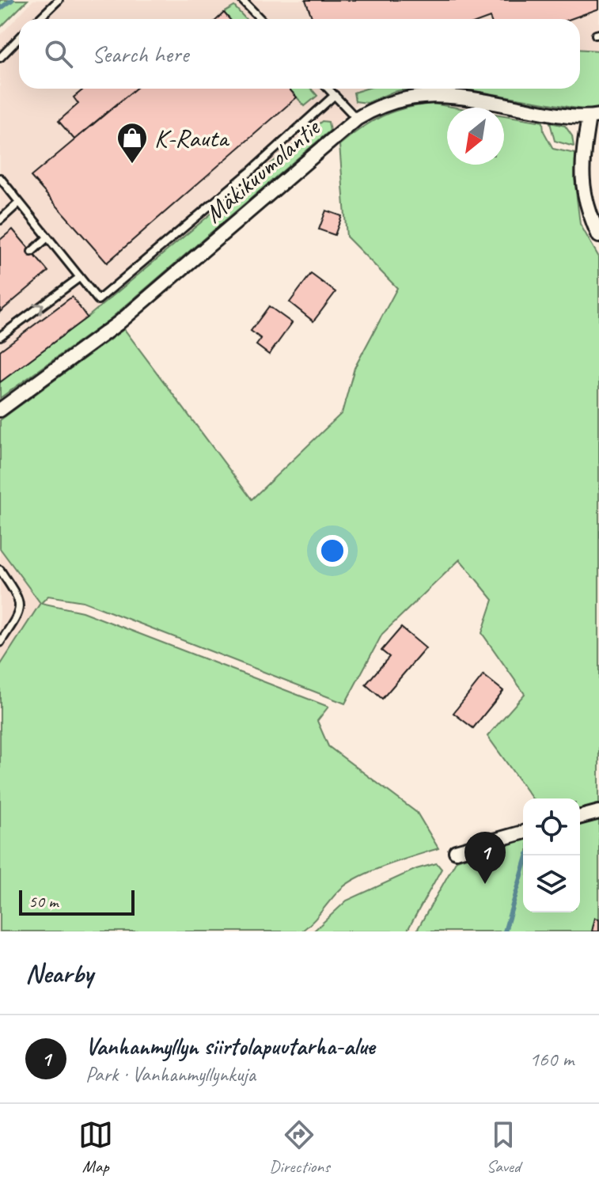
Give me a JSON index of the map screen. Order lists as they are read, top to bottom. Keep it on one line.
{"streets":{"street":["Mäkikuumolantie"]},"places":{"shop":["K-Rauta"]},"scale_bar":"50 m","north":"bottom left","page":{"search":"Search here","pins":"1","scale":"50 m","heading":"Nearby","list":[{"mark":"1","name":"Vanhanmyllyn siirtolapuutarha-alue","note":"Park · Vanhanmyllynkuja","value":"160 m"}],"nav":["Map","Directions","Saved"]}}
